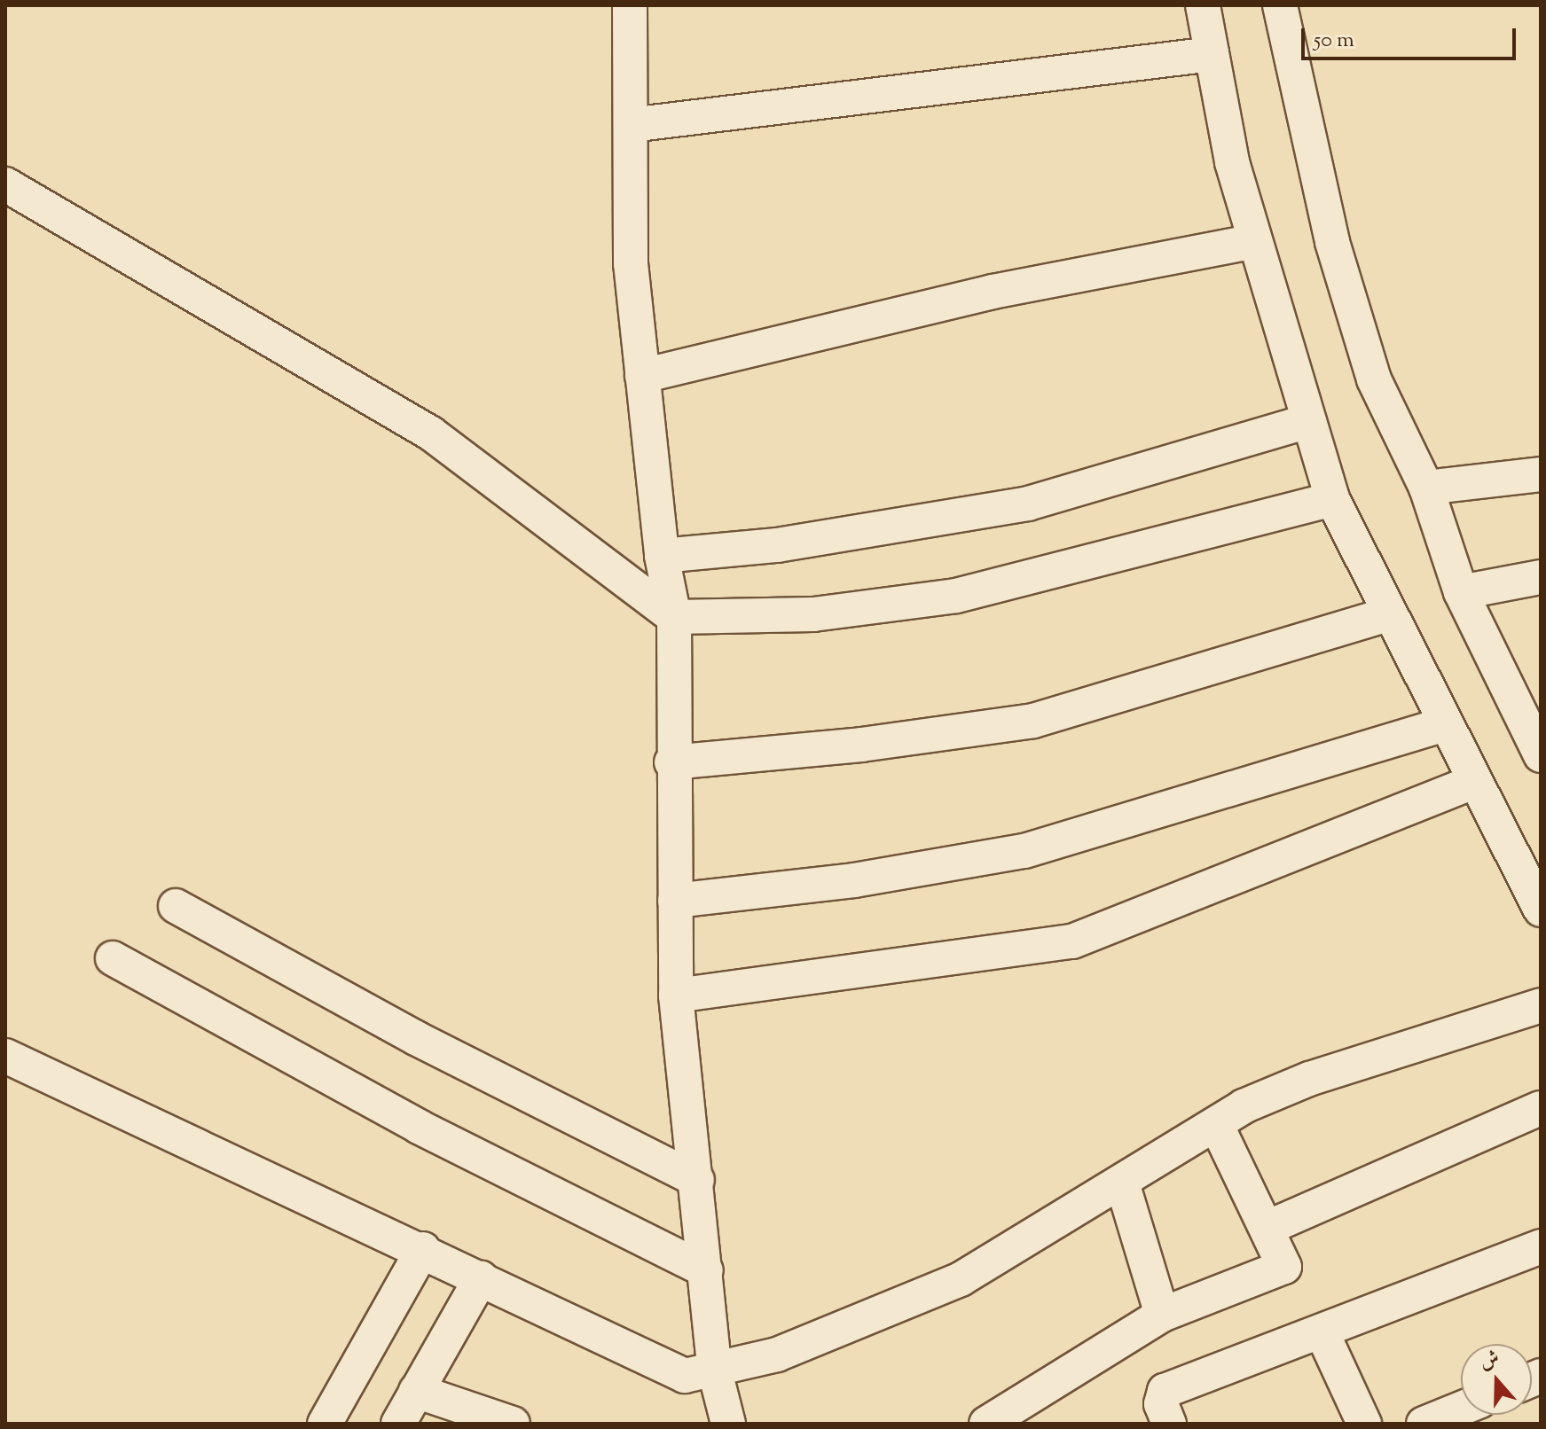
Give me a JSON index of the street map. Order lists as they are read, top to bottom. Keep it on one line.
{"scale_bar":"50 m","north":"top"}
